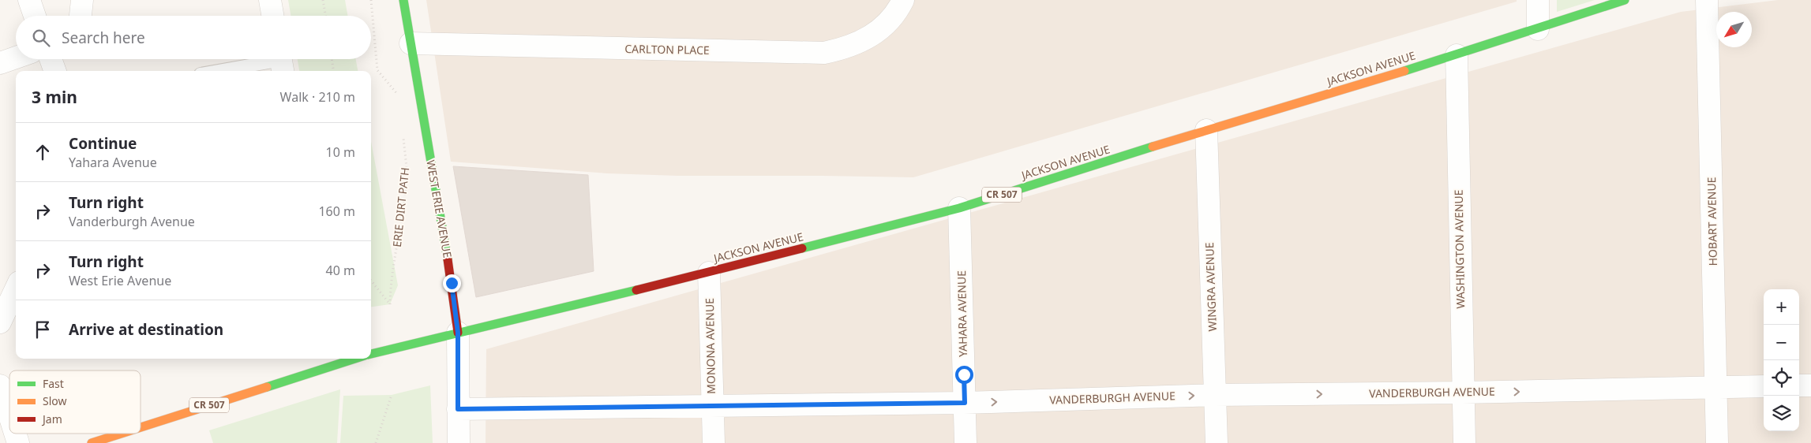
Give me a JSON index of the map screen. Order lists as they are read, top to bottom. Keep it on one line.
{"streets":{"main road":["JACKSON AVENUE","CR 507","WEST ERIE AVENUE"],"street":["CARLTON PLACE","HOBART AVENUE","WASHINGTON AVENUE","WINGRA AVENUE","YAHARA AVENUE","MONONA AVENUE","VANDERBURGH AVENUE"],"path":["ERIE DIRT PATH"]},"crossings":[["CARLTON PLACE","WEST ERIE AVENUE"],["JACKSON AVENUE","WEST ERIE AVENUE"],["JACKSON AVENUE","WASHINGTON AVENUE"],["JACKSON AVENUE","WINGRA AVENUE"],["JACKSON AVENUE","YAHARA AVENUE"],["JACKSON AVENUE","MONONA AVENUE"],["WEST ERIE AVENUE","VANDERBURGH AVENUE"],["HOBART AVENUE","VANDERBURGH AVENUE"],["WASHINGTON AVENUE","VANDERBURGH AVENUE"],["WINGRA AVENUE","VANDERBURGH AVENUE"],["YAHARA AVENUE","VANDERBURGH AVENUE"],["MONONA AVENUE","VANDERBURGH AVENUE"]],"one_way":["VANDERBURGH AVENUE"],"legend":["Fast","Slow","Jam"],"north":"bottom left","page":{"search":"Search here","heading":["3 min","Walk · 210 m"],"list":[["Continue","Yahara Avenue","10 m"],["Turn right","Vanderburgh Avenue","160 m"],["Turn right","West Erie Avenue","40 m"],"Arrive at destination"],"map_buttons":["+","−"]}}
